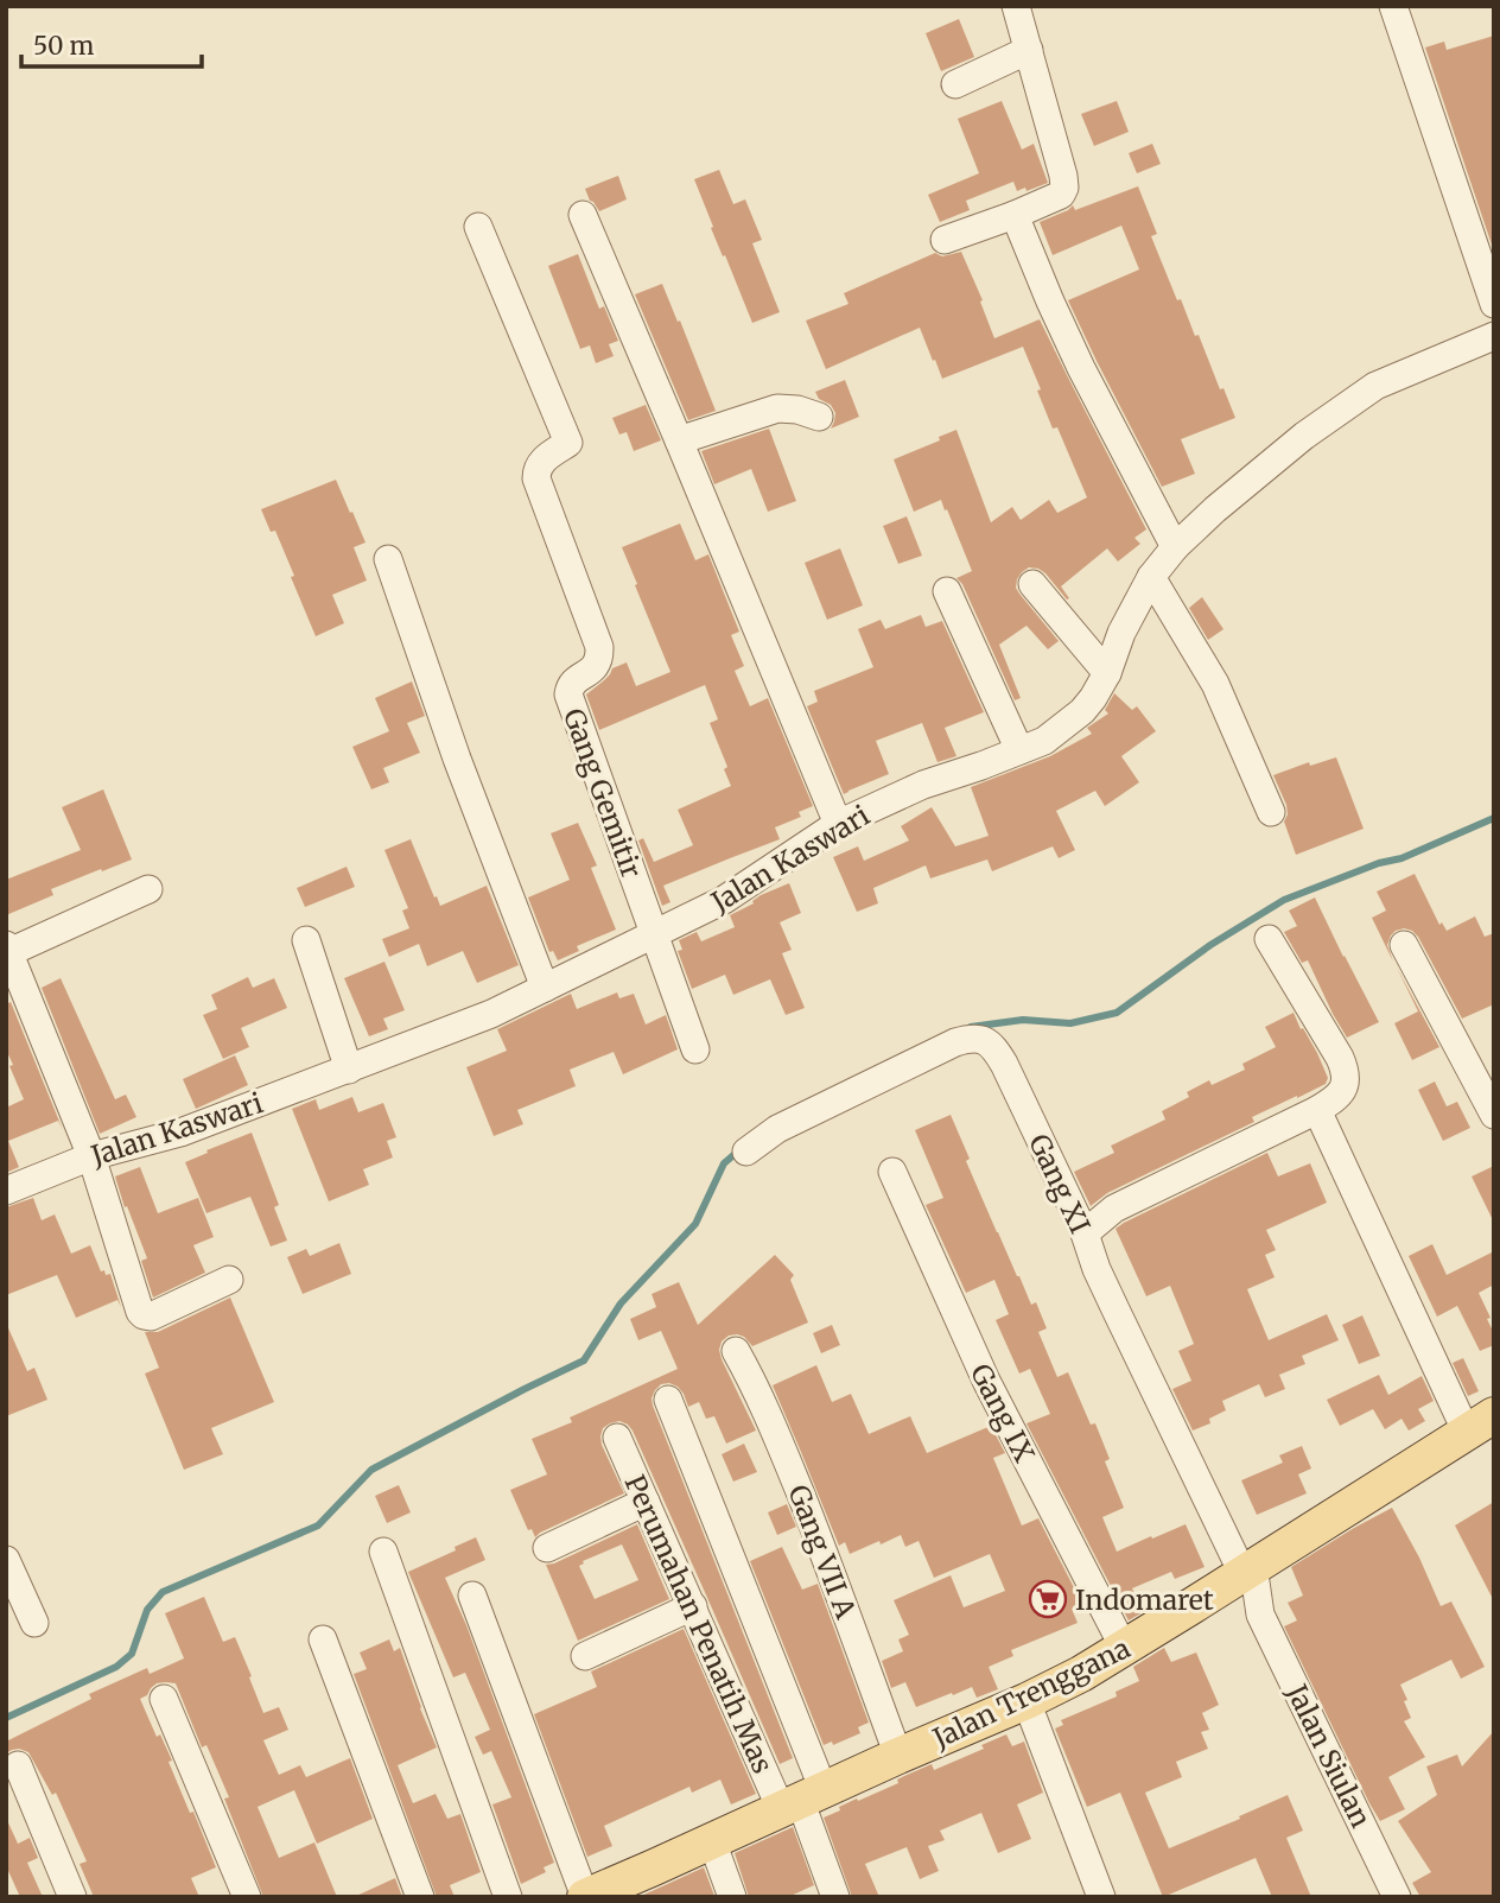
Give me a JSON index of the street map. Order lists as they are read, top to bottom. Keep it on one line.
{"streets":{"main road":["Jalan Trenggana"],"street":["Gang Gemitir","Jalan Kaswari","Gang XI","Gang IX","Gang VII A","Perumahan Penatih Mas","Jalan Siulan"]},"crossings":[["Gang Gemitir","Jalan Kaswari"],["Gang XI","Jalan Trenggana"],["Gang XI","Jalan Siulan"],["Gang IX","Jalan Trenggana"],["Gang VII A","Jalan Trenggana"],["Perumahan Penatih Mas","Jalan Trenggana"],["Jalan Trenggana","Jalan Siulan"]],"places":{"supermarket":["Indomaret"]},"scale_bar":"50 m"}
